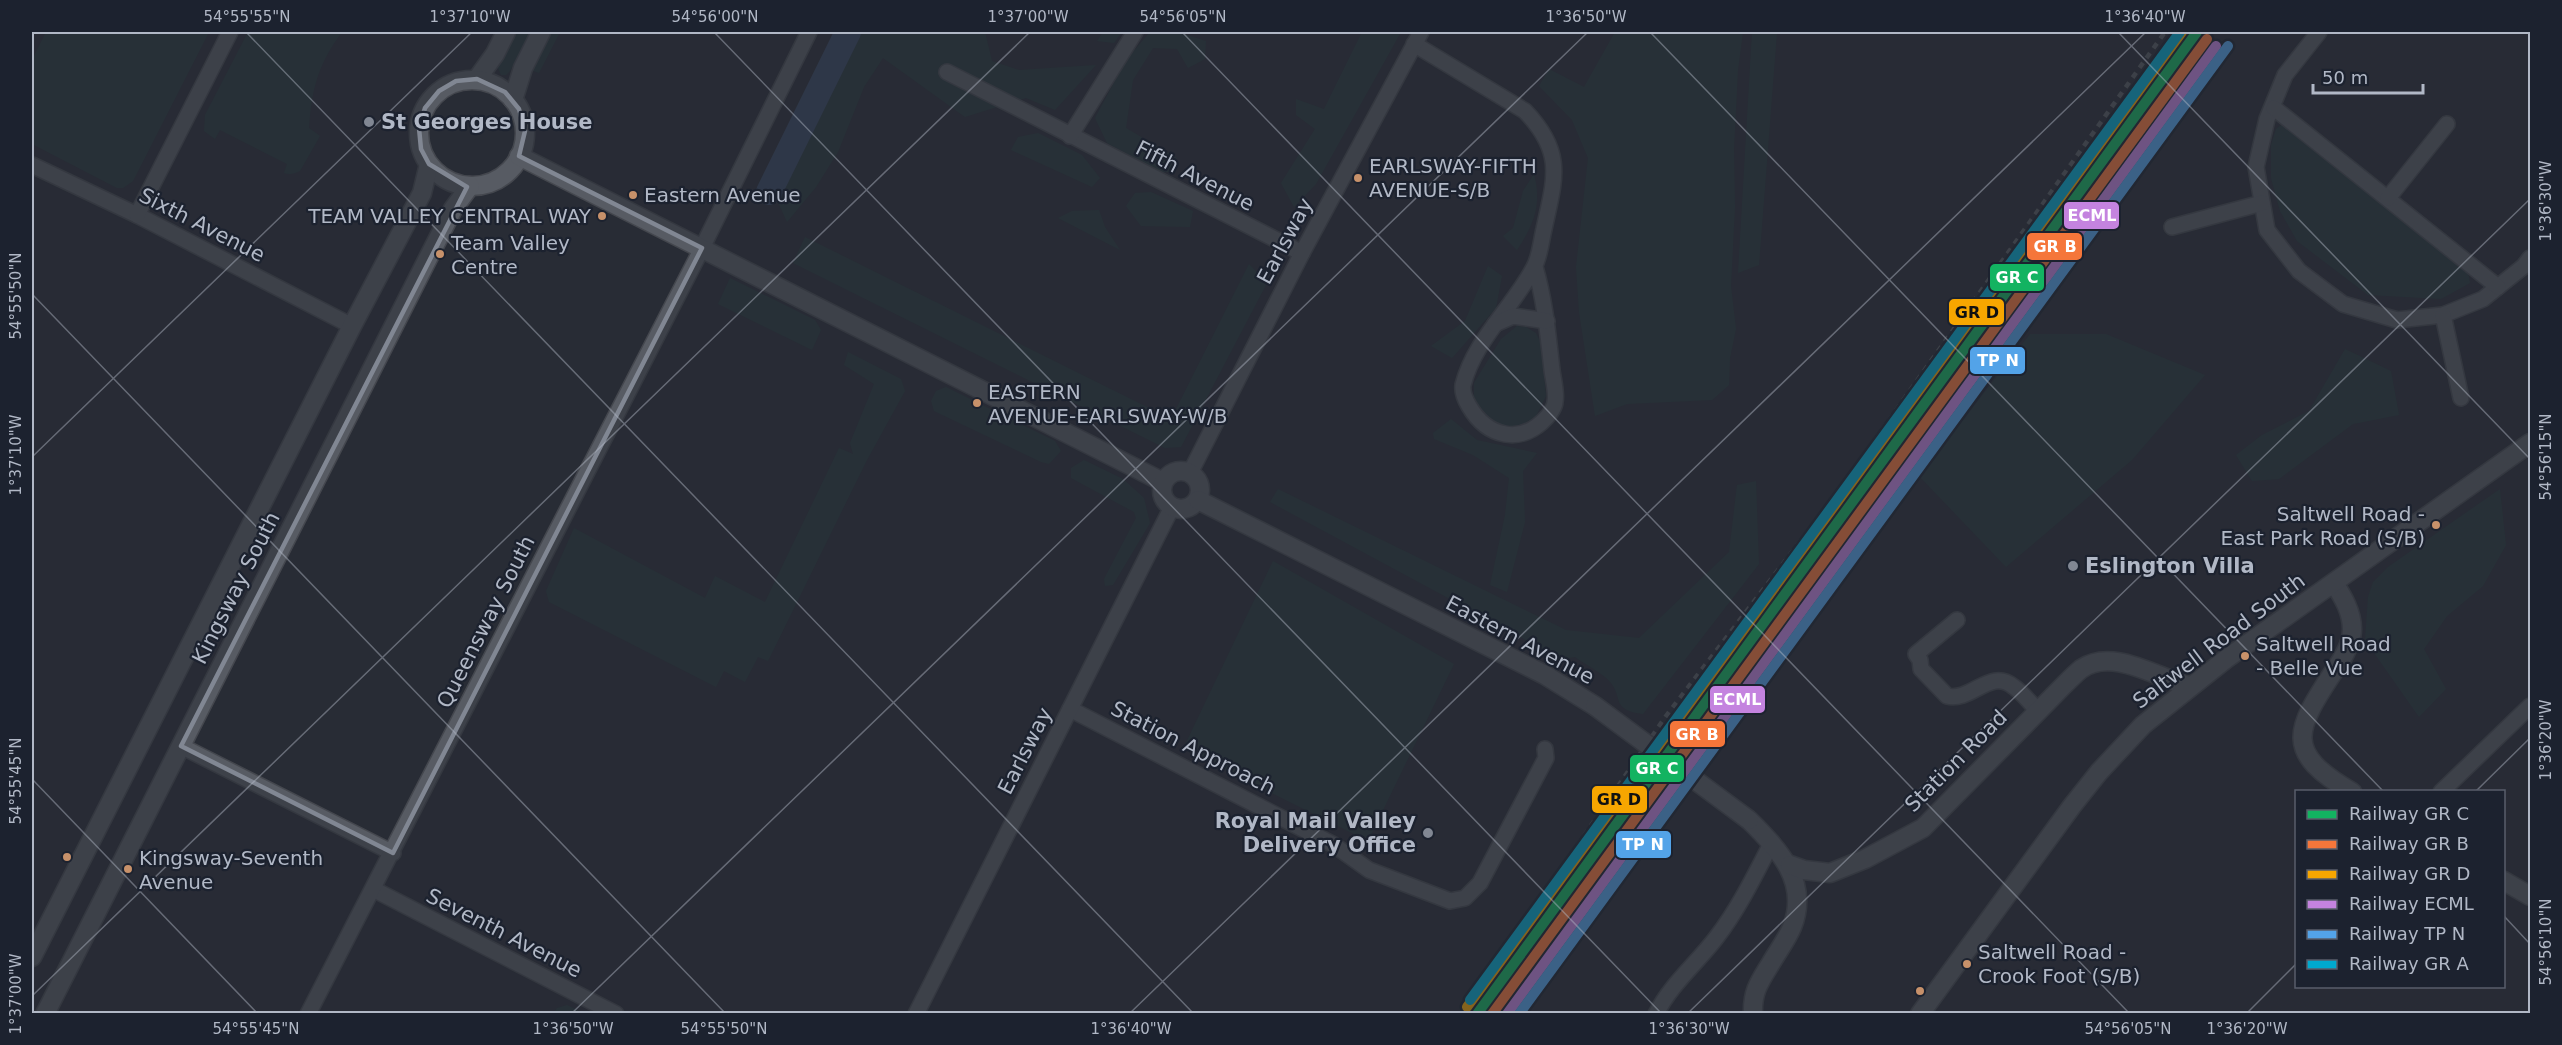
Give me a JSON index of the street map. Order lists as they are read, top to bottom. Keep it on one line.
{"streets":{"street":["Fifth Avenue","Sixth Avenue","Earlsway","Kingsway South","Queensway South","Eastern Avenue","Saltwell Road South","Station Approach","Station Road","Seventh Avenue"]},"crossings":[["Fifth Avenue","Earlsway"],["Sixth Avenue","Kingsway South"],["Earlsway","Eastern Avenue"],["Earlsway","Station Approach"],["Queensway South","Seventh Avenue"],["Eastern Avenue","Station Road"],["Saltwell Road South","Station Road"]],"places":["St Georges House","EARLSWAY-FIFTH AVENUE-S/B","Eastern Avenue","TEAM VALLEY CENTRAL WAY","Team Valley Centre","EASTERN AVENUE-EARLSWAY-W/B","Saltwell Road - East Park Road (S/B)","Eslington Villa","Saltwell Road - Belle Vue","Royal Mail Valley Delivery Office","Kingsway-Seventh Avenue","Saltwell Road - Crook Foot (S/B)"],"lines":["rail line ECML"],"legend":["Railway GR C","Railway GR B","Railway GR D","Railway ECML","Railway TP N","Railway GR A"],"scale_bar":"50 m","coordinates":["54°55'55\"N","1°37'10\"W","54°56'00\"N","1°37'00\"W","54°56'05\"N","1°36'50\"W","1°36'40\"W","1°36'30\"W","54°55'50\"N","54°56'15\"N","1°36'20\"W","54°55'45\"N","54°56'10\"N"]}
